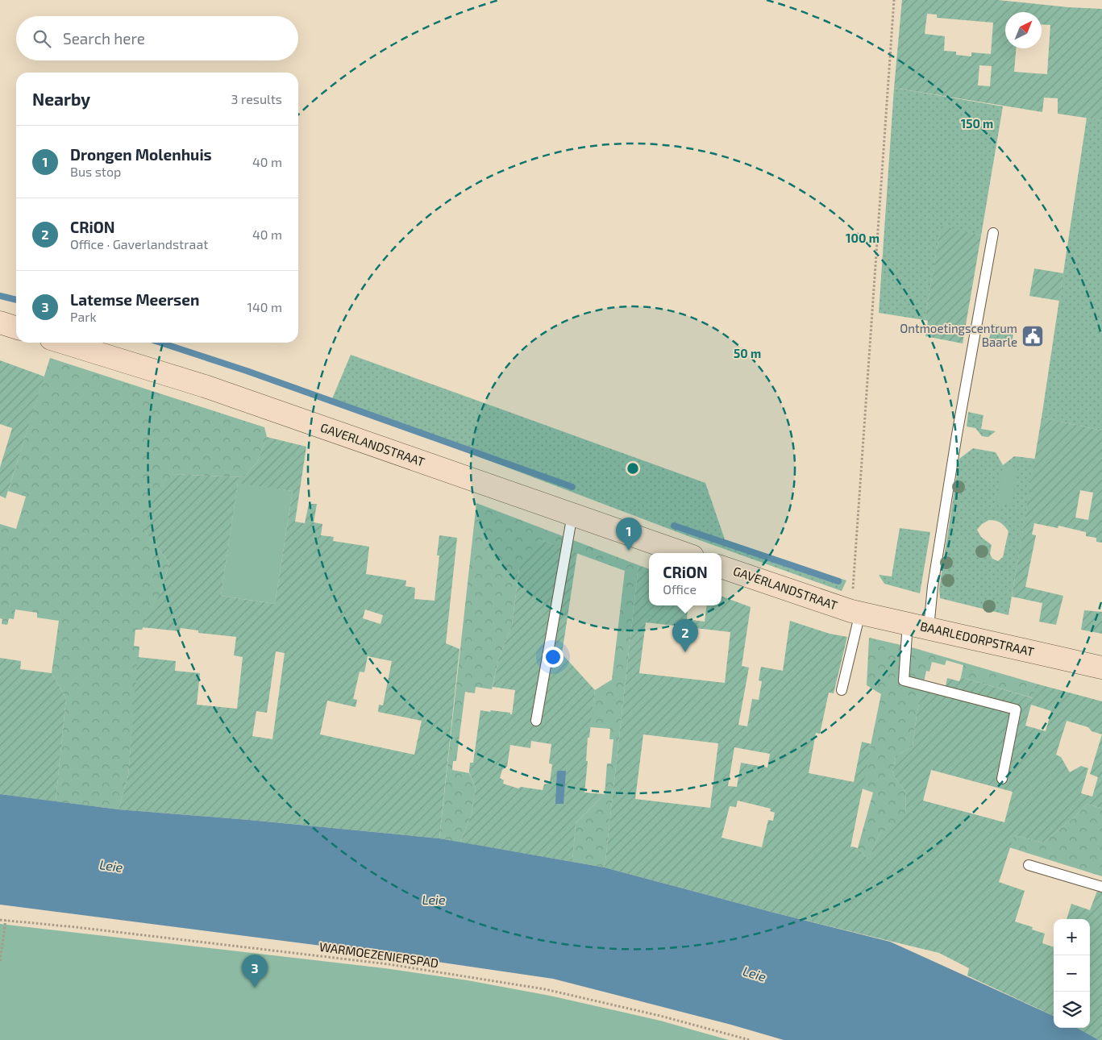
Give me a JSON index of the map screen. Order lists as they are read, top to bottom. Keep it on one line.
{"streets":{"main road":["GAVERLANDSTRAAT","BAARLEDORPSTRAAT"],"path":["WARMOEZENIERSPAD"]},"crossings":[["GAVERLANDSTRAAT","BAARLEDORPSTRAAT"]],"water":["Leie"],"places":{"public building":["Ontmoetingscentrum Baarle"]},"north":"top right","page":{"search":"Search here","heading":["Nearby","3 results"],"list":[{"mark":"1","name":"Drongen Molenhuis","note":"Bus stop","value":"40 m"},{"mark":"2","name":"CRiON","note":"Office · Gaverlandstraat","value":"40 m"},{"mark":"3","name":"Latemse Meersen","note":"Park","value":"140 m"}],"pins":["1","2","3"],"popup":["CRiON","Office"],"map_buttons":["+","−"]},"rings":["150 m","100 m","50 m"]}
